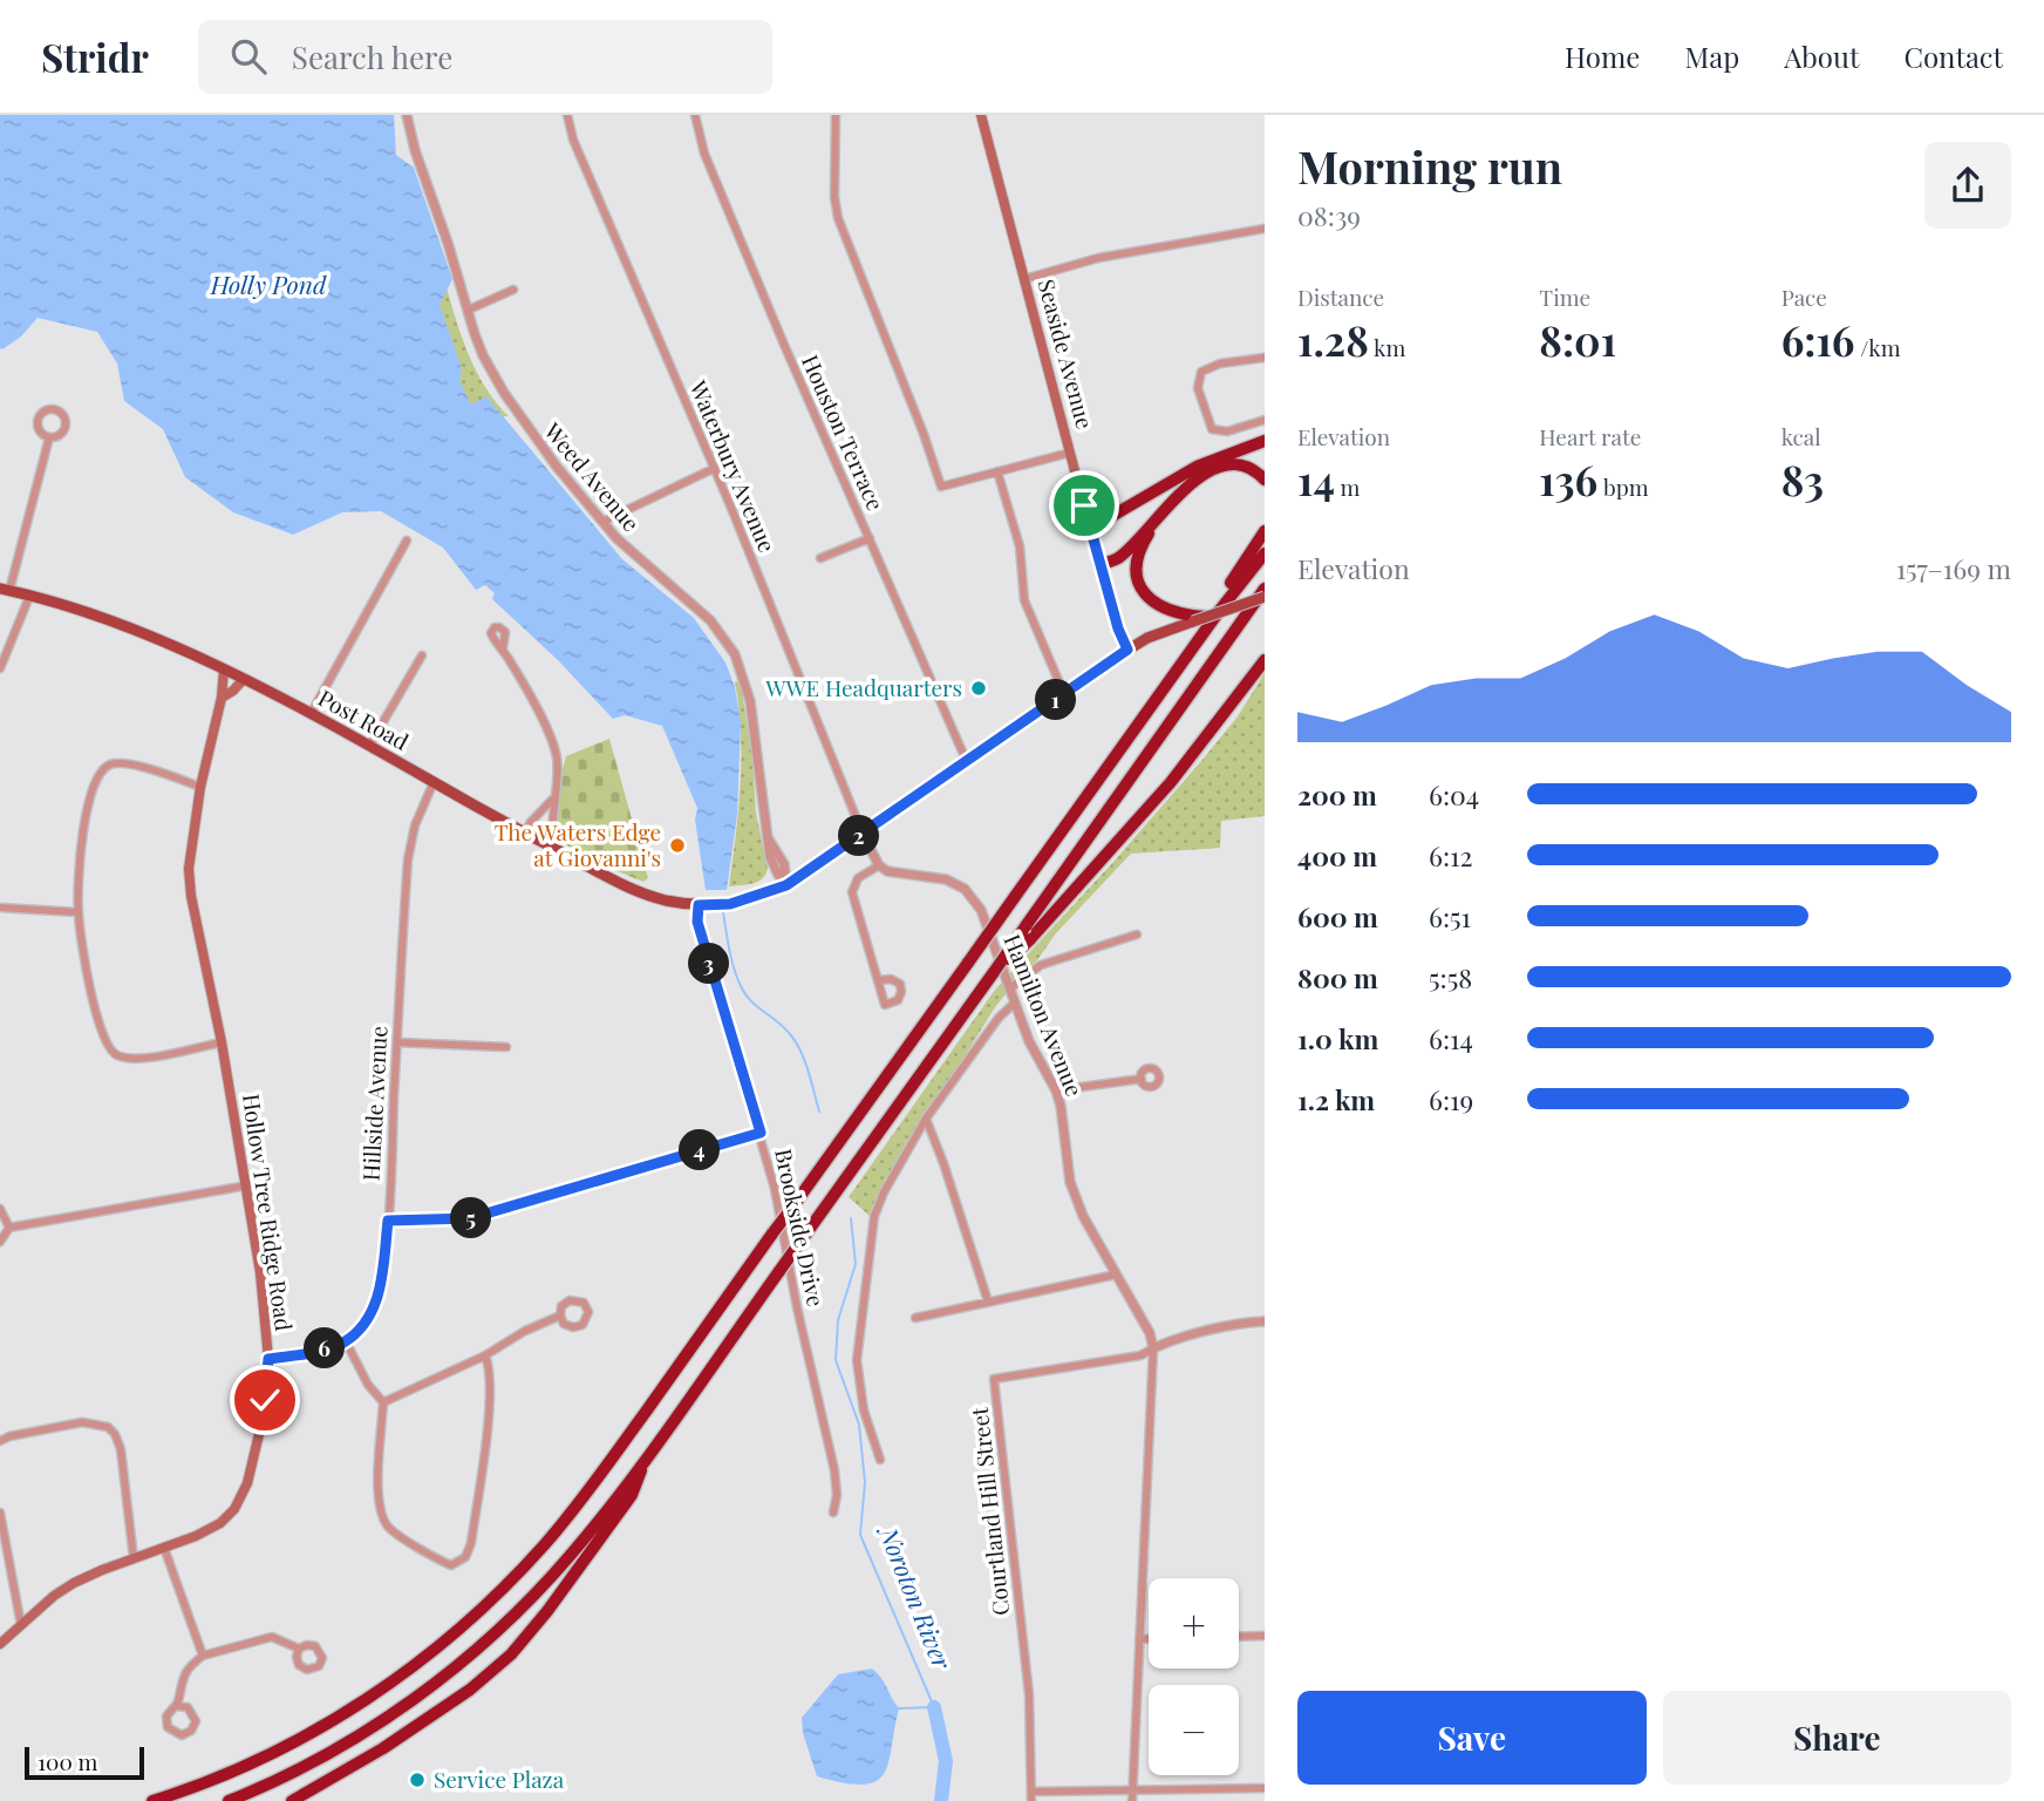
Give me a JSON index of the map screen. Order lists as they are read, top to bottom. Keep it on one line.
{"streets":{"main road":["Seaside Avenue","Post Road","Hollow Tree Ridge Road"],"street":["Houston Terrace","Waterbury Avenue","Weed Avenue","Hamilton Avenue","Hillside Avenue","Brookside Drive","Courtland Hill Street"]},"crossings":[["Seaside Avenue","Post Road"],["Houston Terrace","Post Road"],["Waterbury Avenue","Post Road"],["Weed Avenue","Post Road"],["Post Road","Hillside Avenue"],["Post Road","Hollow Tree Ridge Road"],["Post Road","Brookside Drive"],["Hamilton Avenue","Courtland Hill Street"]],"water":["Holly Pond","Noroton River"],"places":["WWE Headquarters","The Waters Edge at Giovanni's","Service Plaza"],"scale_bar":"100 m","page":{"header":"Stridr","search":"Search here","nav":["Home","Map","About","Contact"],"heading":["Morning run","08:39"],"stats":[["Distance","1.28 km"],["Time","8:01"],["Pace","6:16 /km"],["Elevation","14 m"],["Heart rate","136 bpm"],["kcal","83"]],"chart":["Elevation","157–169 m"],"pins":["1","2","3","4","5","6"],"list":[{"name":"200 m","note":"6:04"},{"name":"400 m","note":"6:12"},{"name":"600 m","note":"6:51"},{"name":"800 m","note":"5:58"},{"name":"1.0 km","note":"6:14"},{"name":"1.2 km","note":"6:19"}],"map_buttons":["+","−"],"buttons":["Save","Share"],"scale":"100 m"}}
